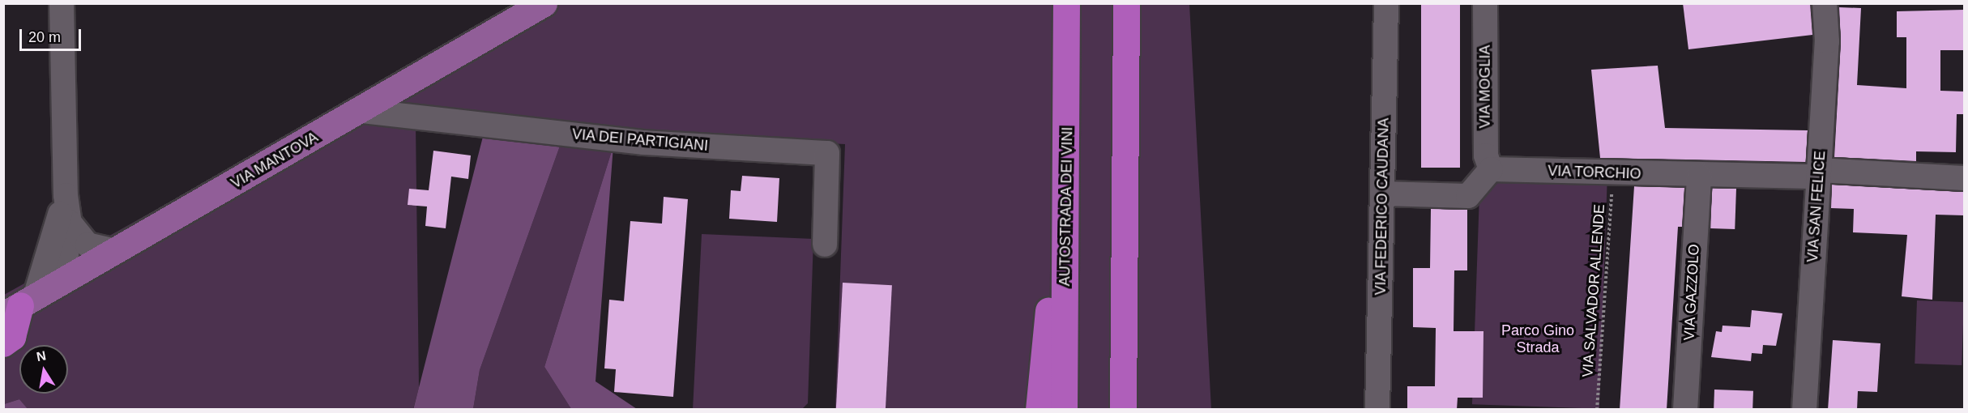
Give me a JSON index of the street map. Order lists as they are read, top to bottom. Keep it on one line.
{"streets":{"highway":["AUTOSTRADA DEI VINI"],"main road":["VIA MANTOVA"],"street":["VIA MOGLIA","VIA DEI PARTIGIANI","VIA TORCHIO","VIA FEDERICO CAUDANA","VIA SAN FELICE","VIA GAZZOLO"],"path":["VIA SALVADOR ALLENDE"]},"crossings":[["VIA MOGLIA","VIA TORCHIO"],["VIA DEI PARTIGIANI","VIA MANTOVA"],["VIA TORCHIO","VIA SAN FELICE"],["VIA TORCHIO","VIA SALVADOR ALLENDE"],["VIA TORCHIO","VIA GAZZOLO"]],"parks":["Parco Gino Strada"],"scale_bar":"20 m","north":"top"}
